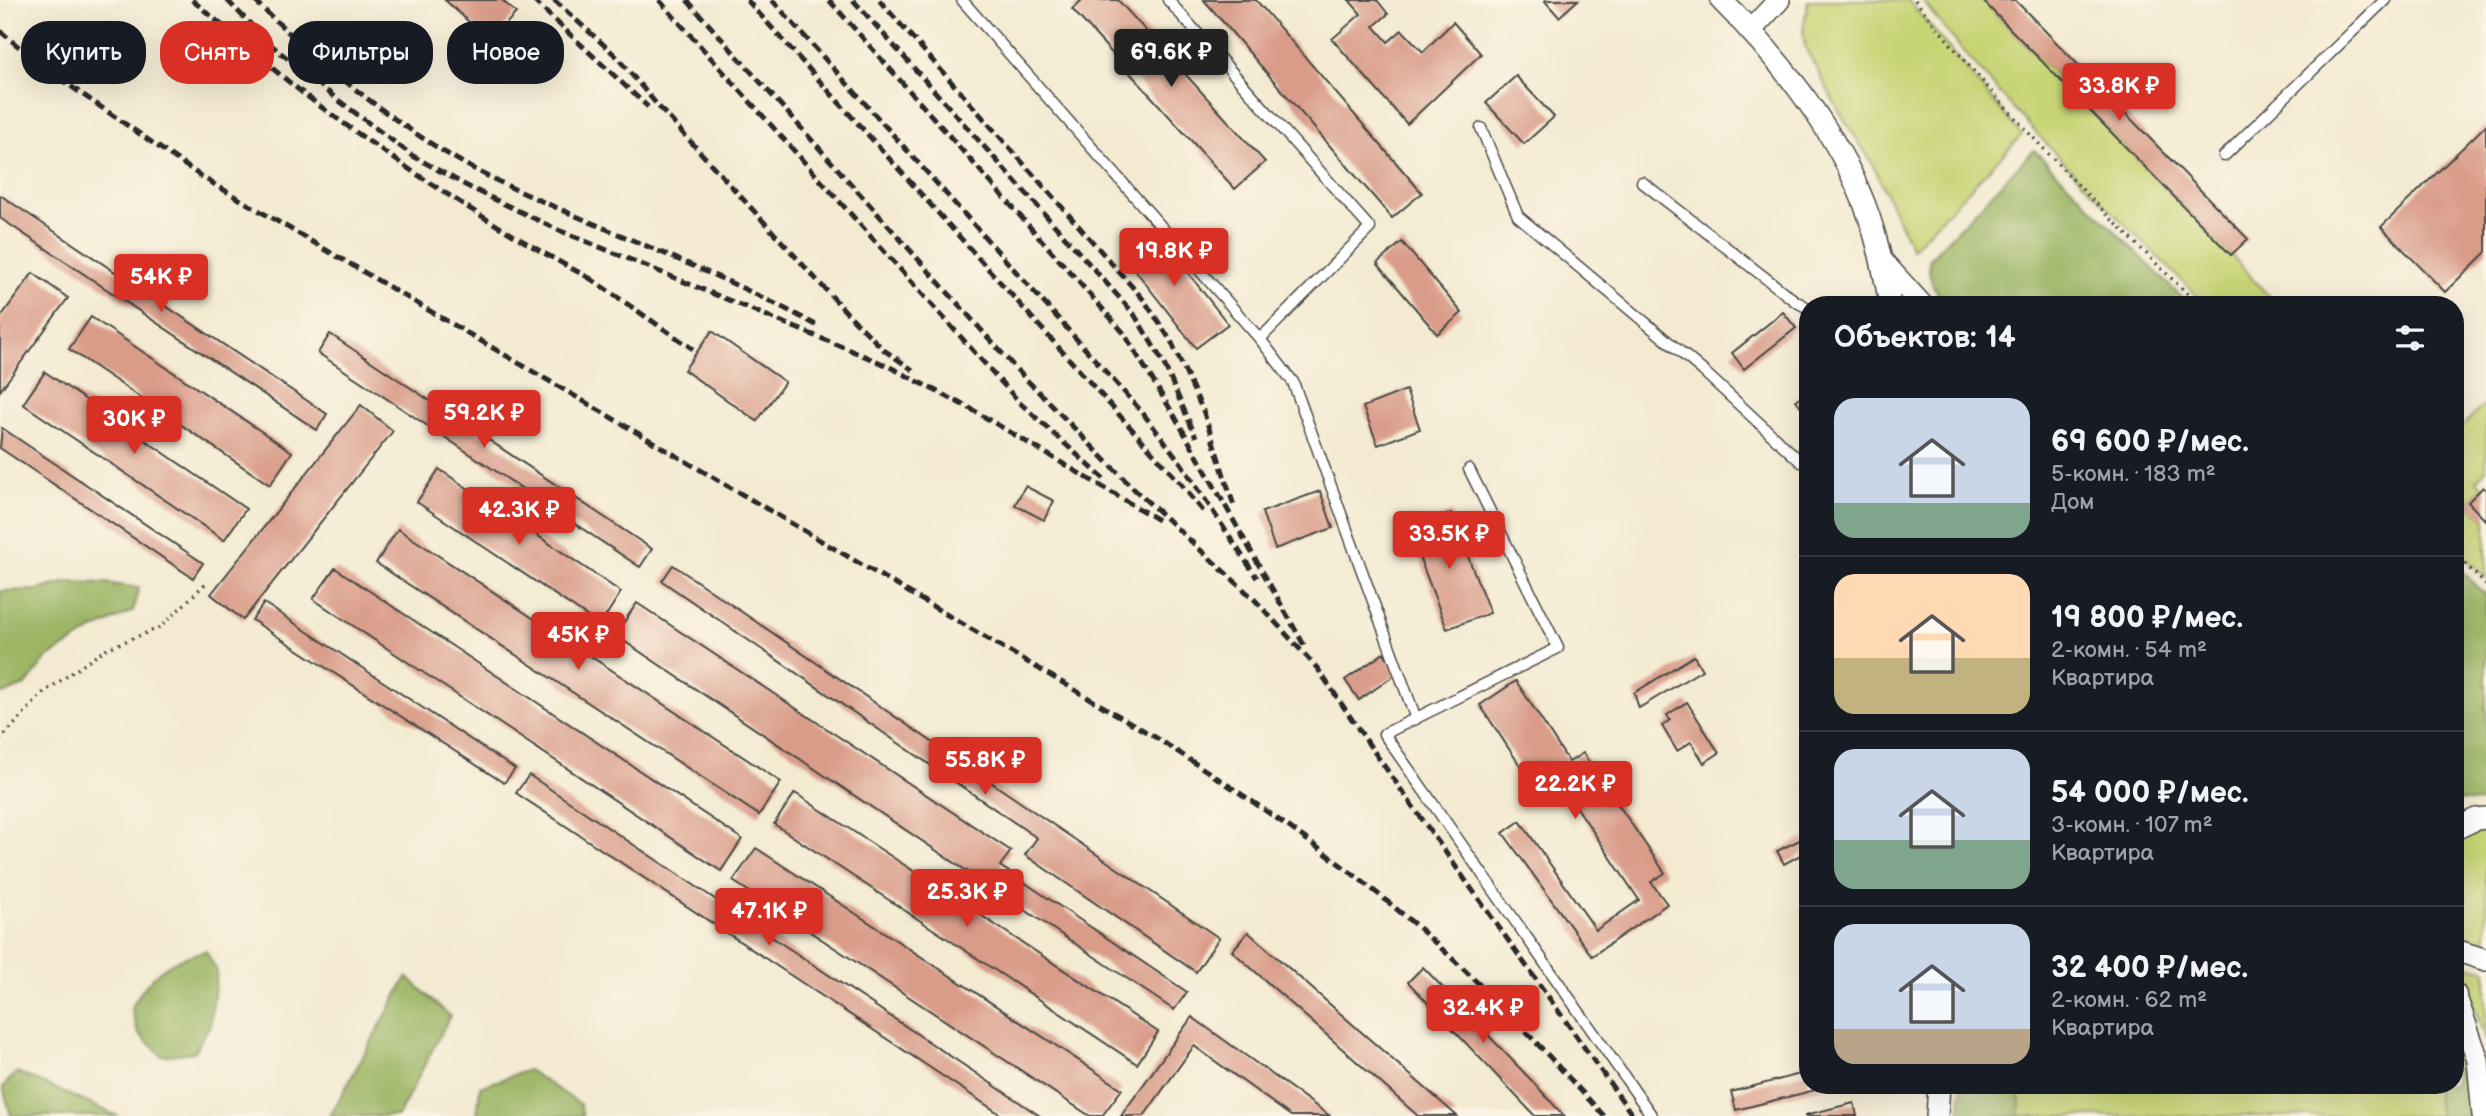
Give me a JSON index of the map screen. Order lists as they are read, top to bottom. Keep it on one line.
{"page":{"chip":["Купить","Снять","Фильтры","Новое"],"price":["69.6K ₽","33.8K ₽","19.8K ₽","54K ₽","59.2K ₽","30K ₽","42.3K ₽","33.5K ₽","45K ₽","55.8K ₽","22.2K ₽","25.3K ₽","47.1K ₽","32.4K ₽"],"heading":"Объектов: 14","list":[{"name":"69 600 ₽/мес.","note":"5-комн. · 183 m² · Дом"},{"name":"19 800 ₽/мес.","note":"2-комн. · 54 m² · Квартира"},{"name":"54 000 ₽/мес.","note":"3-комн. · 107 m² · Квартира"},{"name":"32 400 ₽/мес.","note":"2-комн. · 62 m² · Квартира"}]}}
